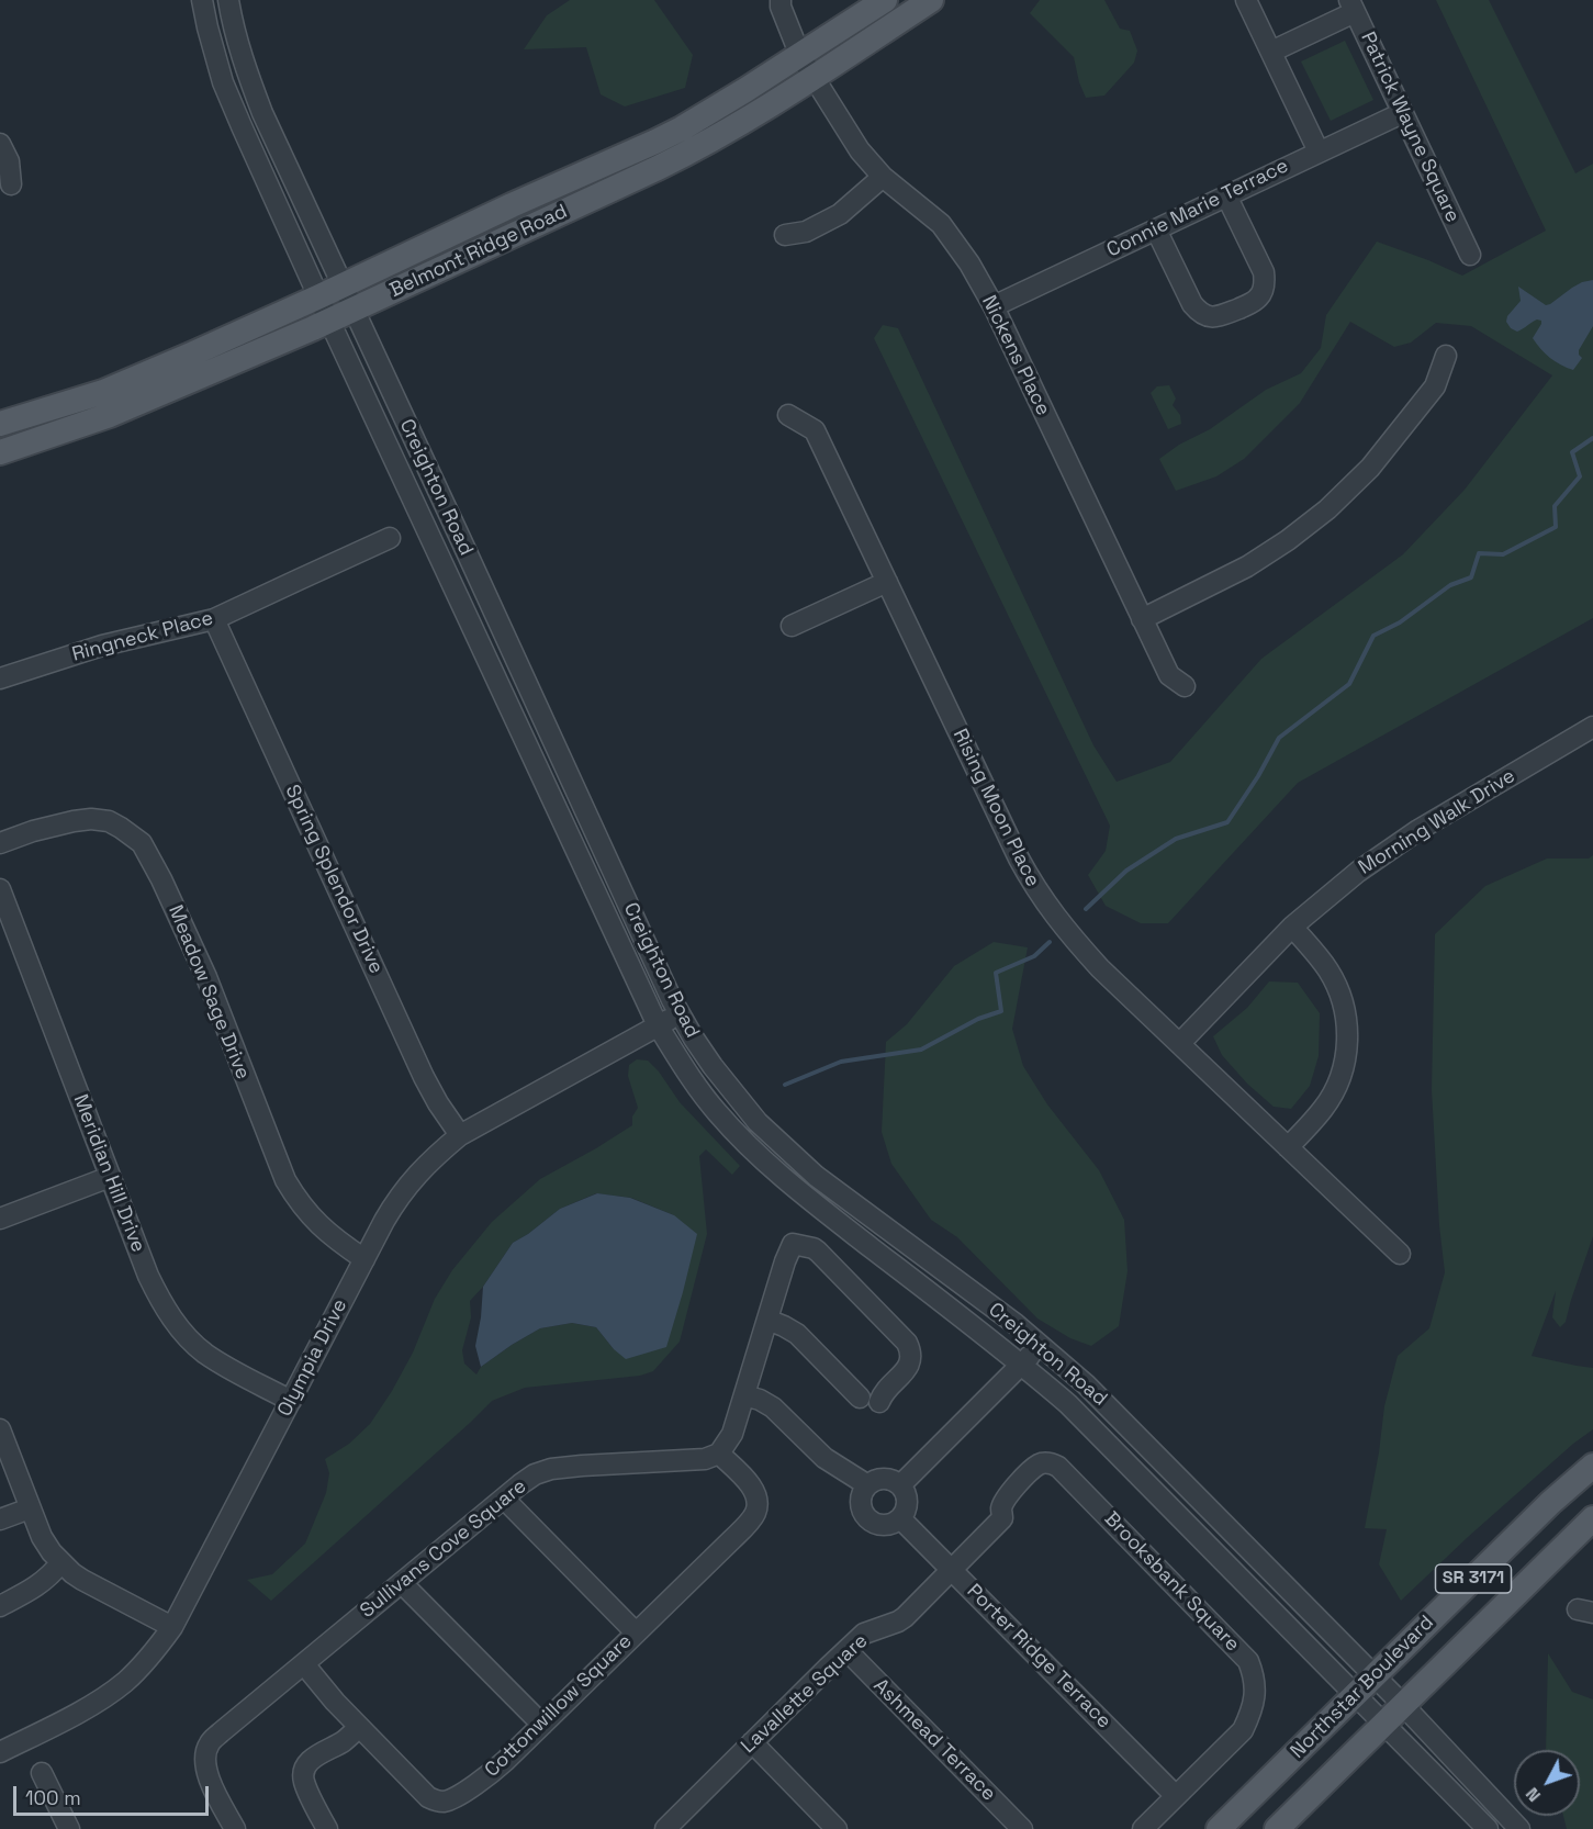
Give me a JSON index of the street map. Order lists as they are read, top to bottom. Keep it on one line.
{"streets":{"main road":["Belmont Ridge Road","SR 3171","Northstar Boulevard"],"street":["Patrick Wayne Square","Connie Marie Terrace","Nickens Place","Creighton Road","Ringneck Place","Rising Moon Place","Morning Walk Drive","Spring Splendor Drive","Meadow Sage Drive","Meridian Hill Drive","Olympia Drive","Sullivans Cove Square","Brooksbank Square","Porter Ridge Terrace","Lavallette Square","Cottonwillow Square","Ashmead Terrace"]},"crossings":[["Patrick Wayne Square","Connie Marie Terrace"],["Connie Marie Terrace","Nickens Place"],["Belmont Ridge Road","Nickens Place"],["Belmont Ridge Road","Creighton Road"],["Creighton Road","Olympia Drive"],["Creighton Road","Northstar Boulevard"],["Ringneck Place","Spring Splendor Drive"],["Rising Moon Place","Morning Walk Drive"],["Spring Splendor Drive","Olympia Drive"],["Meadow Sage Drive","Olympia Drive"],["Meridian Hill Drive","Olympia Drive"],["Sullivans Cove Square","Cottonwillow Square"],["Brooksbank Square","Porter Ridge Terrace"],["Brooksbank Square","Lavallette Square"],["Porter Ridge Terrace","Lavallette Square"],["Lavallette Square","Ashmead Terrace"]],"scale_bar":"100 m","north":"bottom left"}
